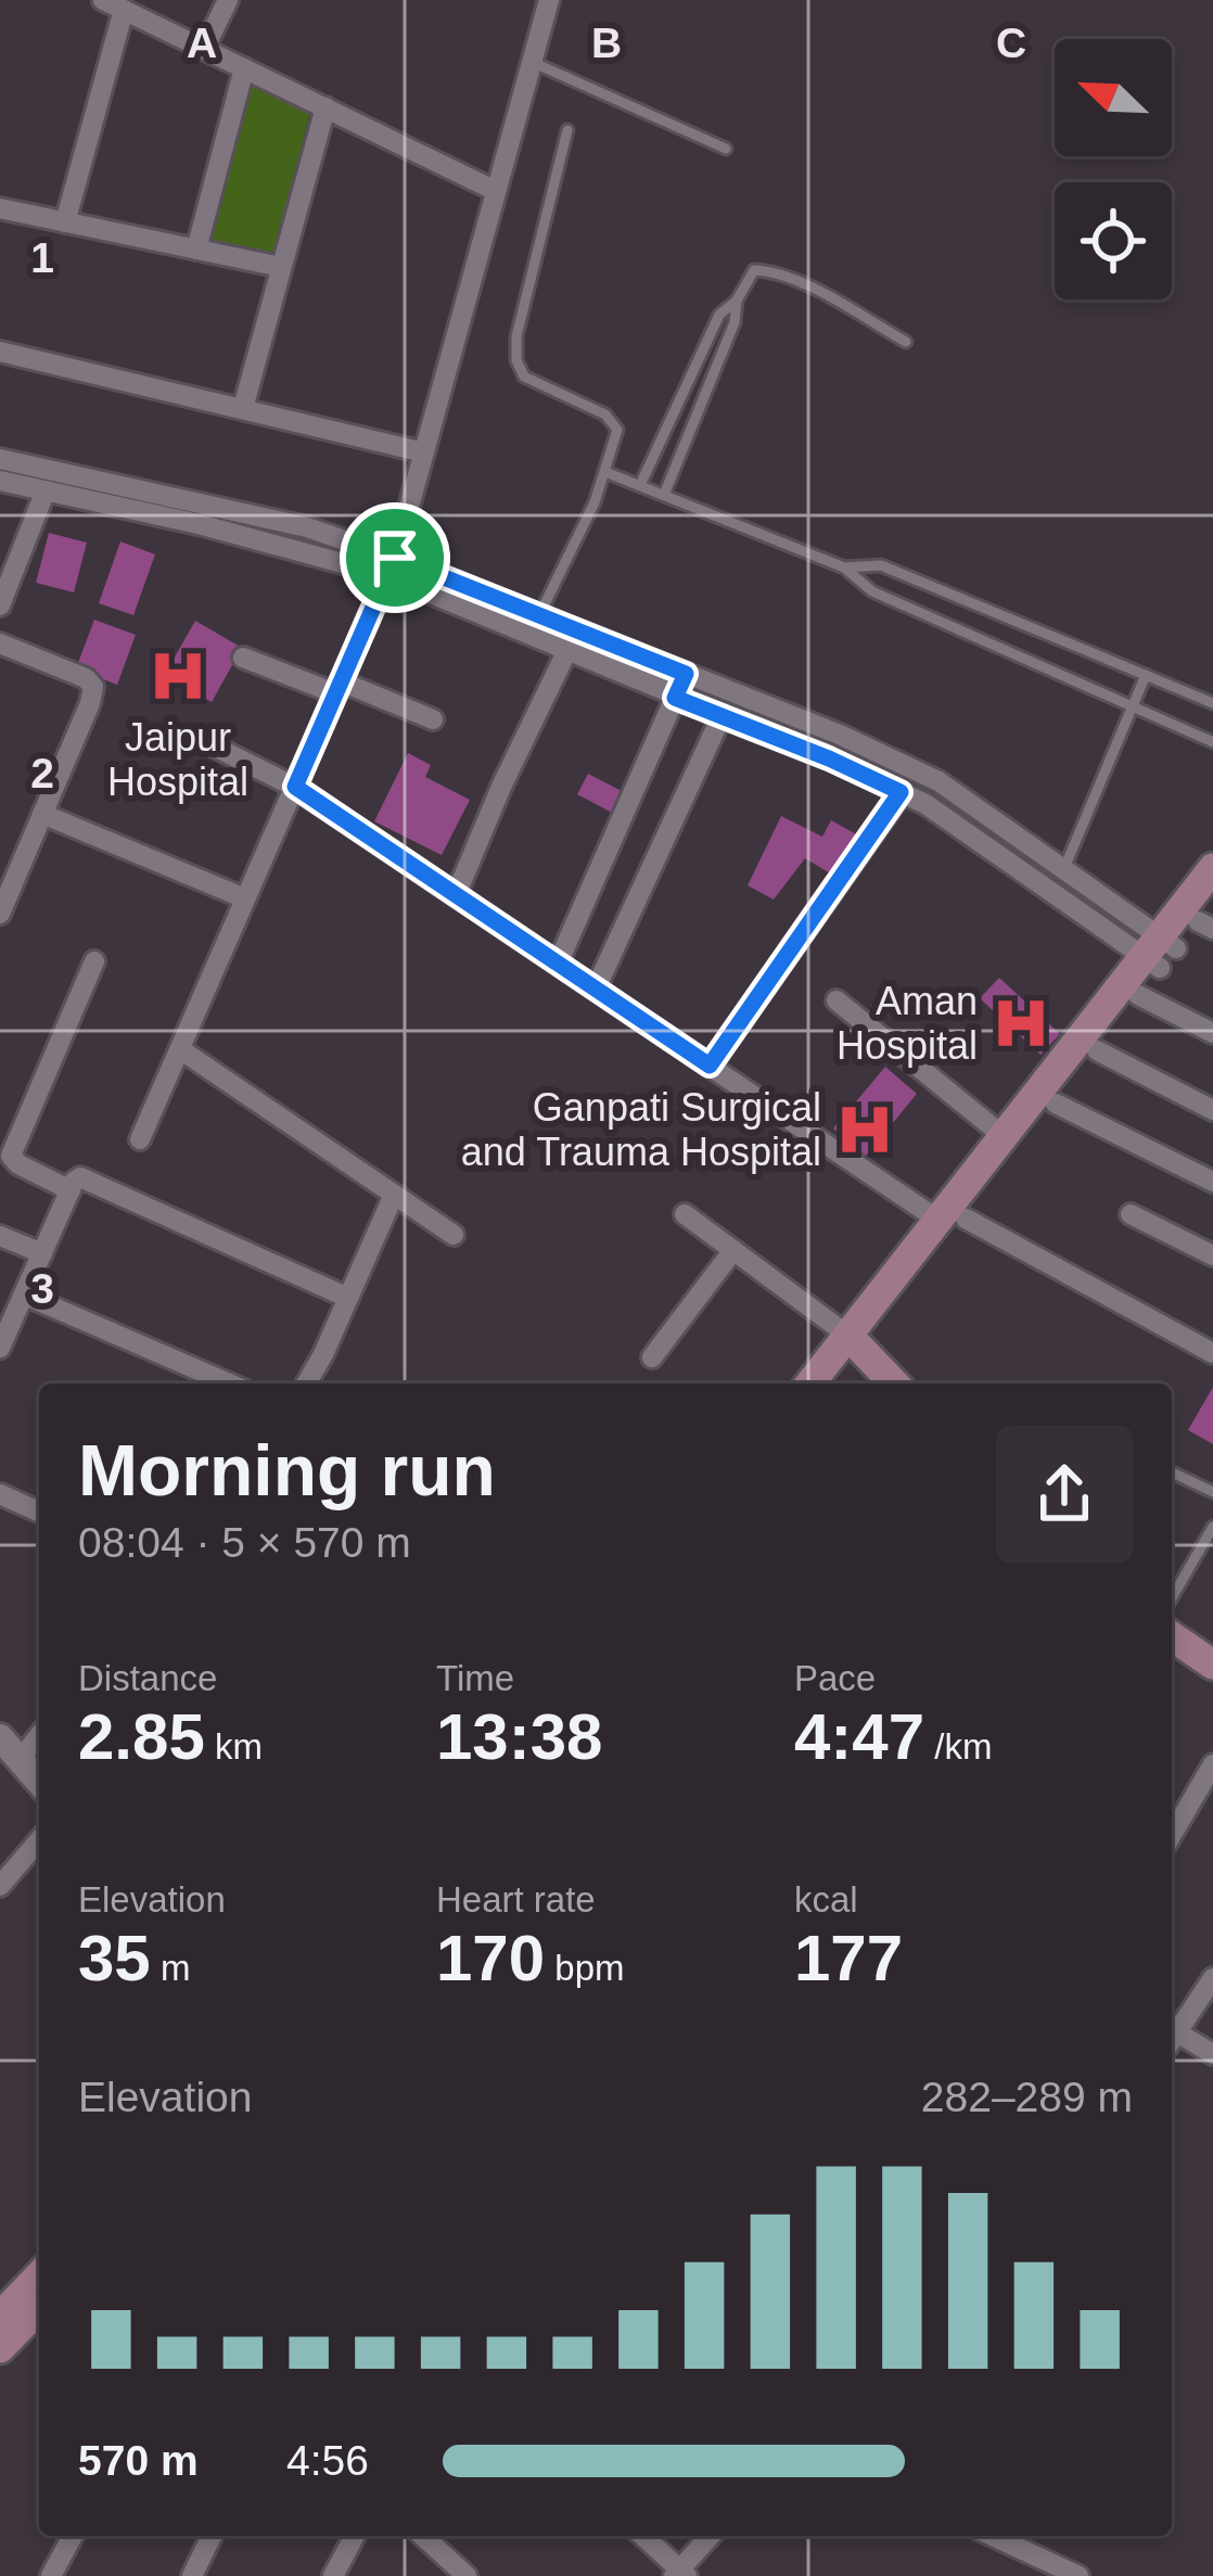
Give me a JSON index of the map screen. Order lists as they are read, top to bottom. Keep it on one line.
{"places":{"hospital":["Jaipur Hospital","Aman Hospital","Ganpati Surgical and Trauma Hospital"]},"north":"top left","page":{"heading":["Morning run","08:04 · 5 × 570 m"],"stats":[["Distance","2.85 km"],["Time","13:38"],["Pace","4:47 /km"],["Elevation","35 m"],["Heart rate","170 bpm"],["kcal","177"]],"chart":["Elevation","282–289 m"],"list":[{"name":"570 m","note":"4:56"}]},"grid":{"columns":["A","B","C"],"rows":["1","2","3"]}}
